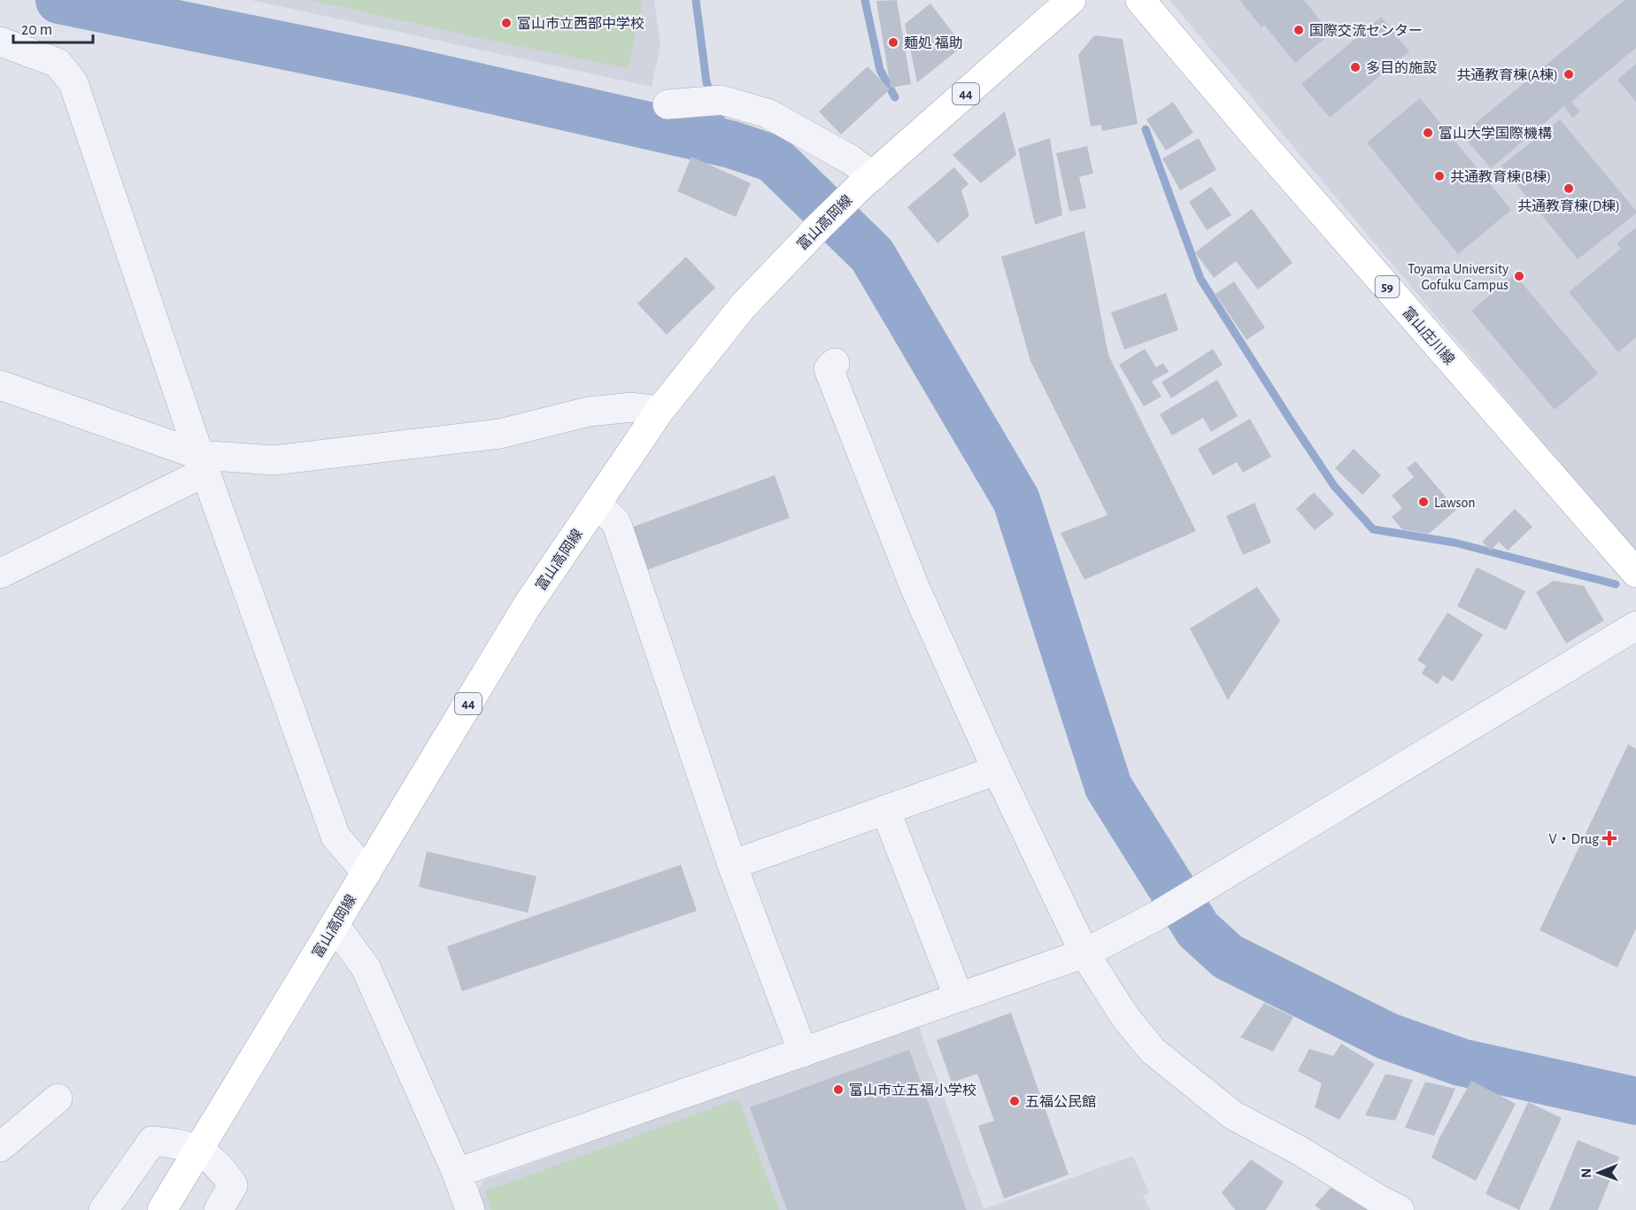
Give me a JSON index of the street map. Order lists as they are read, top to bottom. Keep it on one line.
{"streets":{"main road":["44","富山高岡線","59","富山庄川線"]},"places":{"other":["富山市立西部中学校","国際交流センター","麺処 福助","多目的施設","共通教育棟(A棟)","富山大学国際機構","共通教育棟(B棟)","共通教育棟(D棟)","Toyama University Gofuku Campus","Lawson","富山市立五福小学校","五福公民館"],"health":["V・Drug"]},"scale_bar":"20 m","north":"left"}
